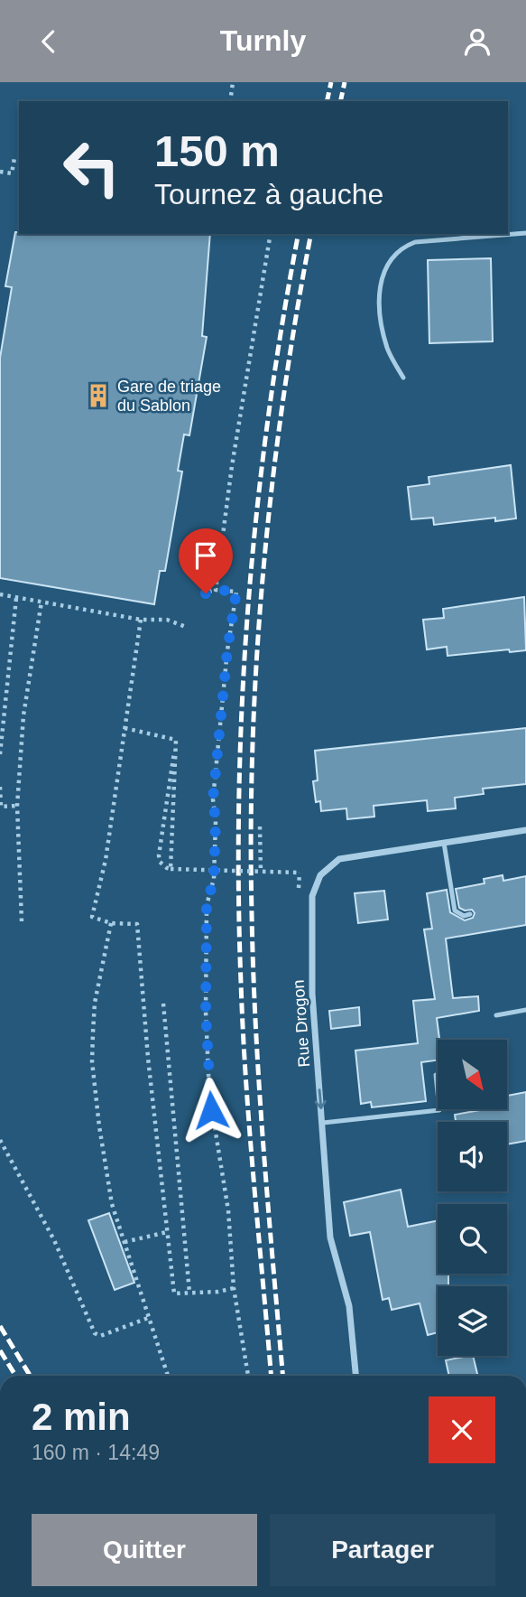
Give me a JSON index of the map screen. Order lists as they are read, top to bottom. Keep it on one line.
{"streets":{"street":["Rue Drogon"]},"one_way":["Rue Drogon"],"places":{"building":["Gare de triage du Sablon"]},"north":"bottom right","page":{"header":"Turnly","turn":["150 m","Tournez à gauche"],"heading":["2 min","160 m · 14:49"],"buttons":["Quitter","Partager"]}}
